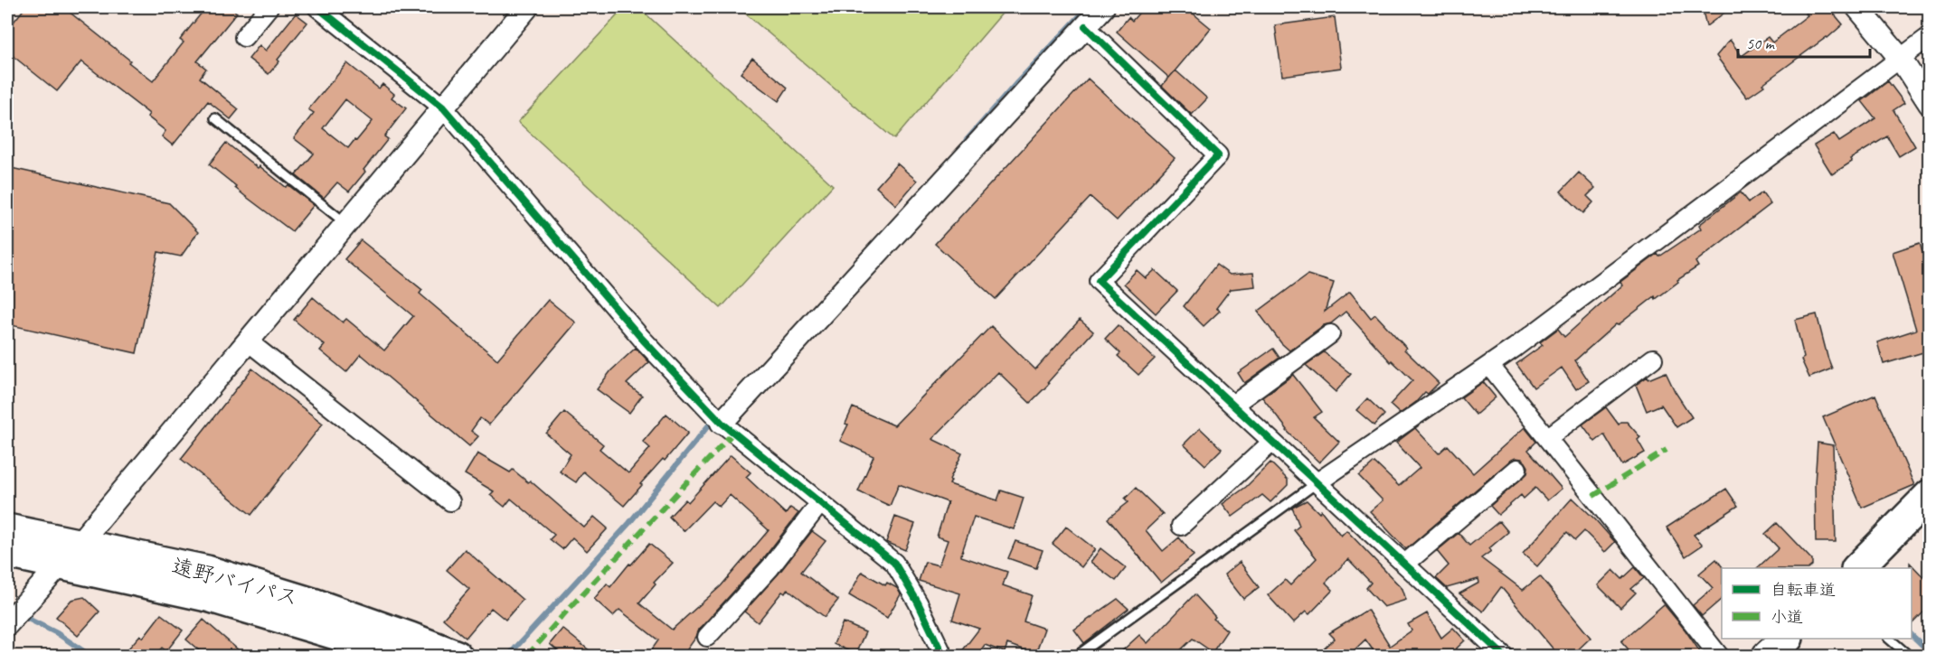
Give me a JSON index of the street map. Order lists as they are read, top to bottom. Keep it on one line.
{"streets":{"highway":["遠野バイパス"]},"legend":["自転車道","小道"],"scale_bar":"50 m"}
